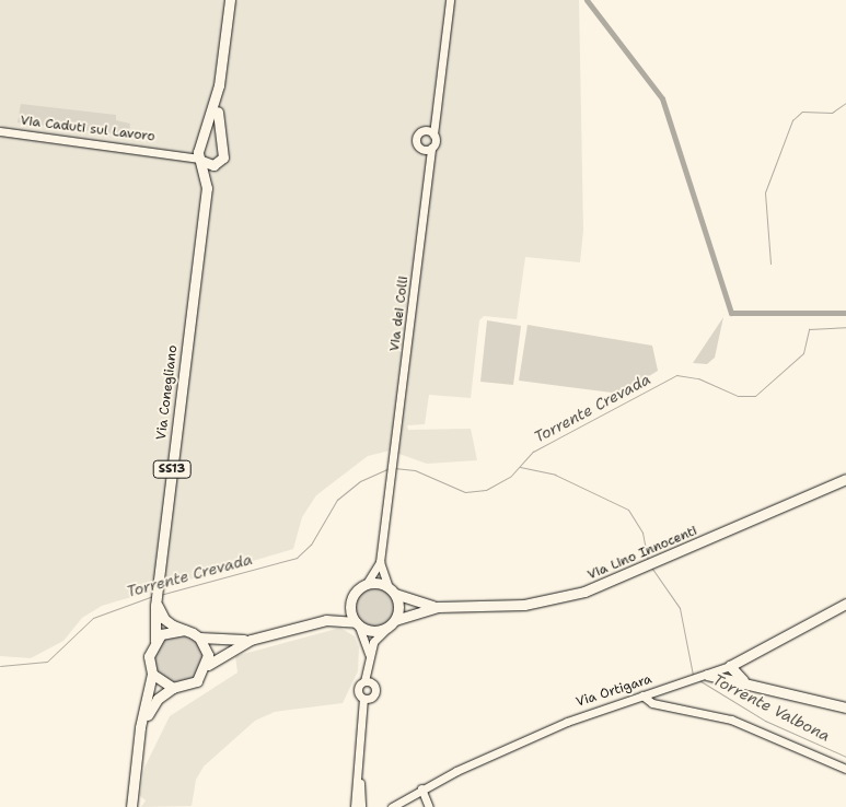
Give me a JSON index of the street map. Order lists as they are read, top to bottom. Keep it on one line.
{"streets":{"main road":["Via Conegliano","SS13","Via Lino Innocenti","Via Ortigara"],"street":["Via Caduti sul Lavoro","Via dei Colli"]},"crossings":[["Via Caduti sul Lavoro","Via Conegliano"],["Via Conegliano","SS13"]],"water":["Torrente Crevada","Torrente Valbona"]}
